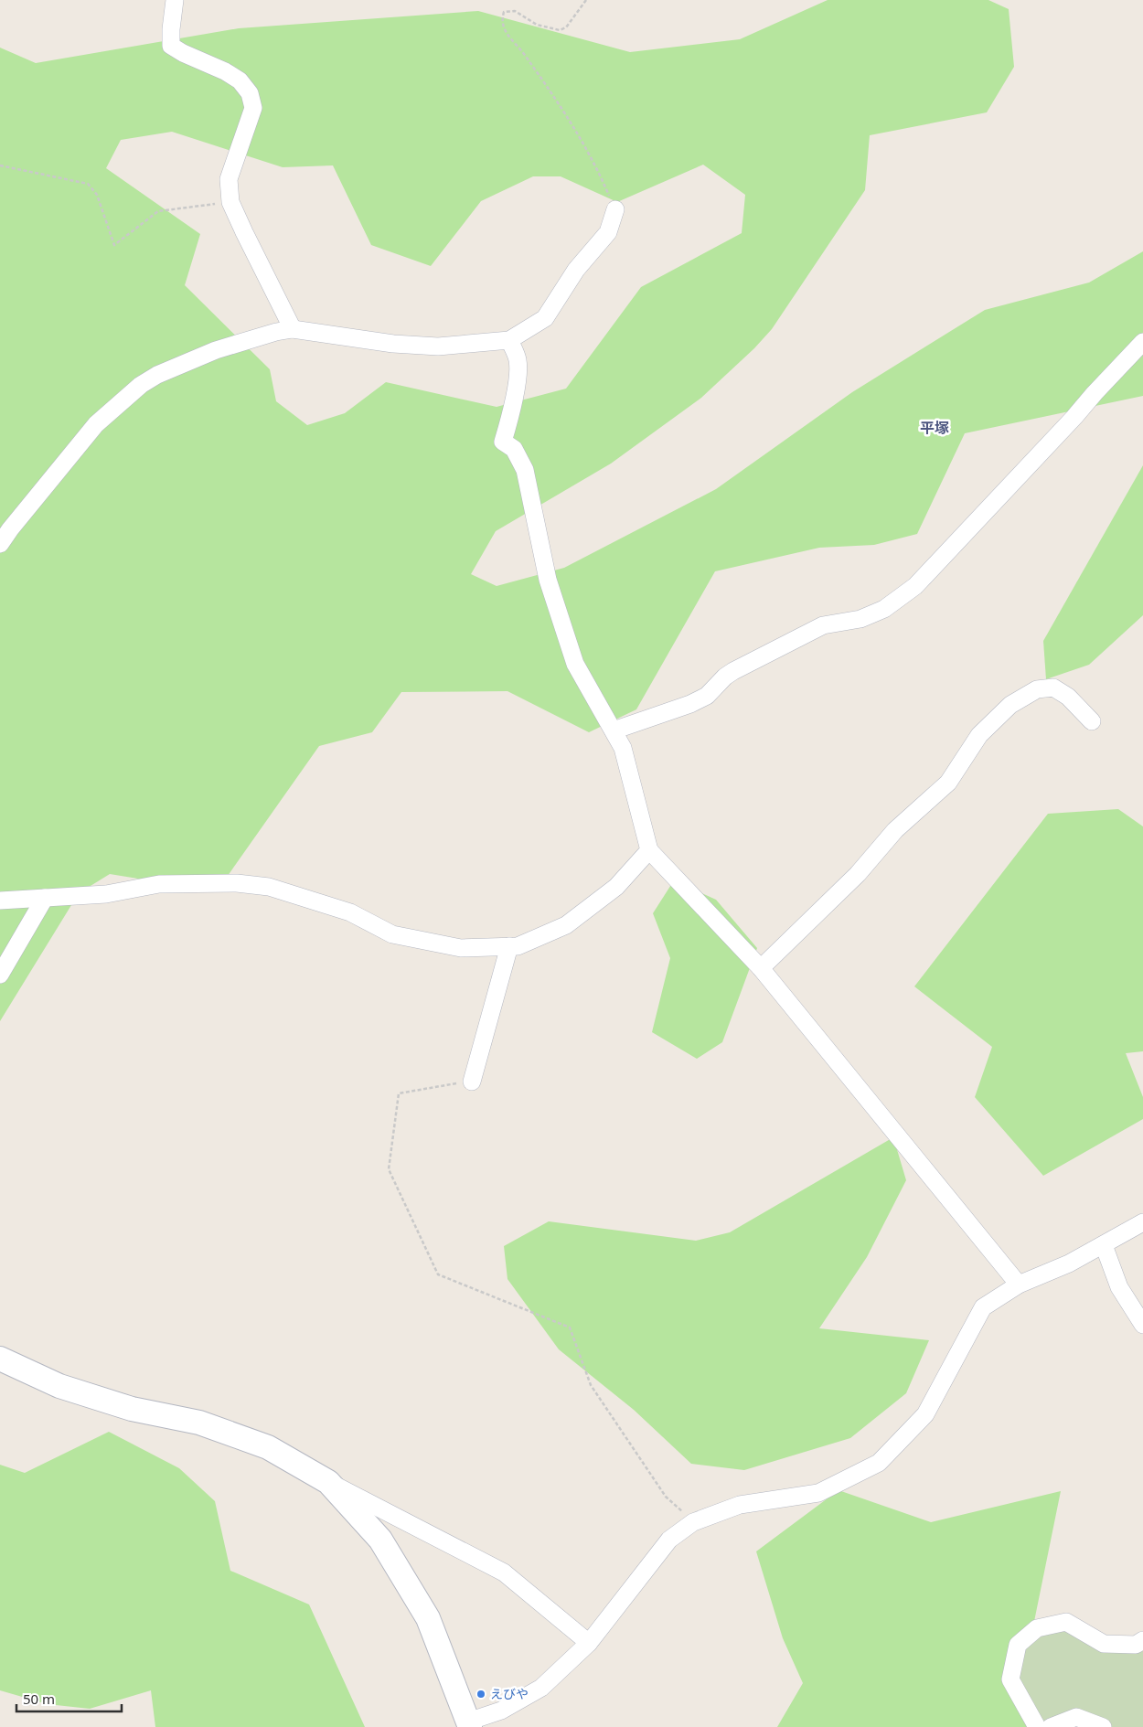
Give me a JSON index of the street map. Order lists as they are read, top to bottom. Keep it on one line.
{"districts":["平塚"],"places":["えびや"],"scale_bar":"50 m"}
